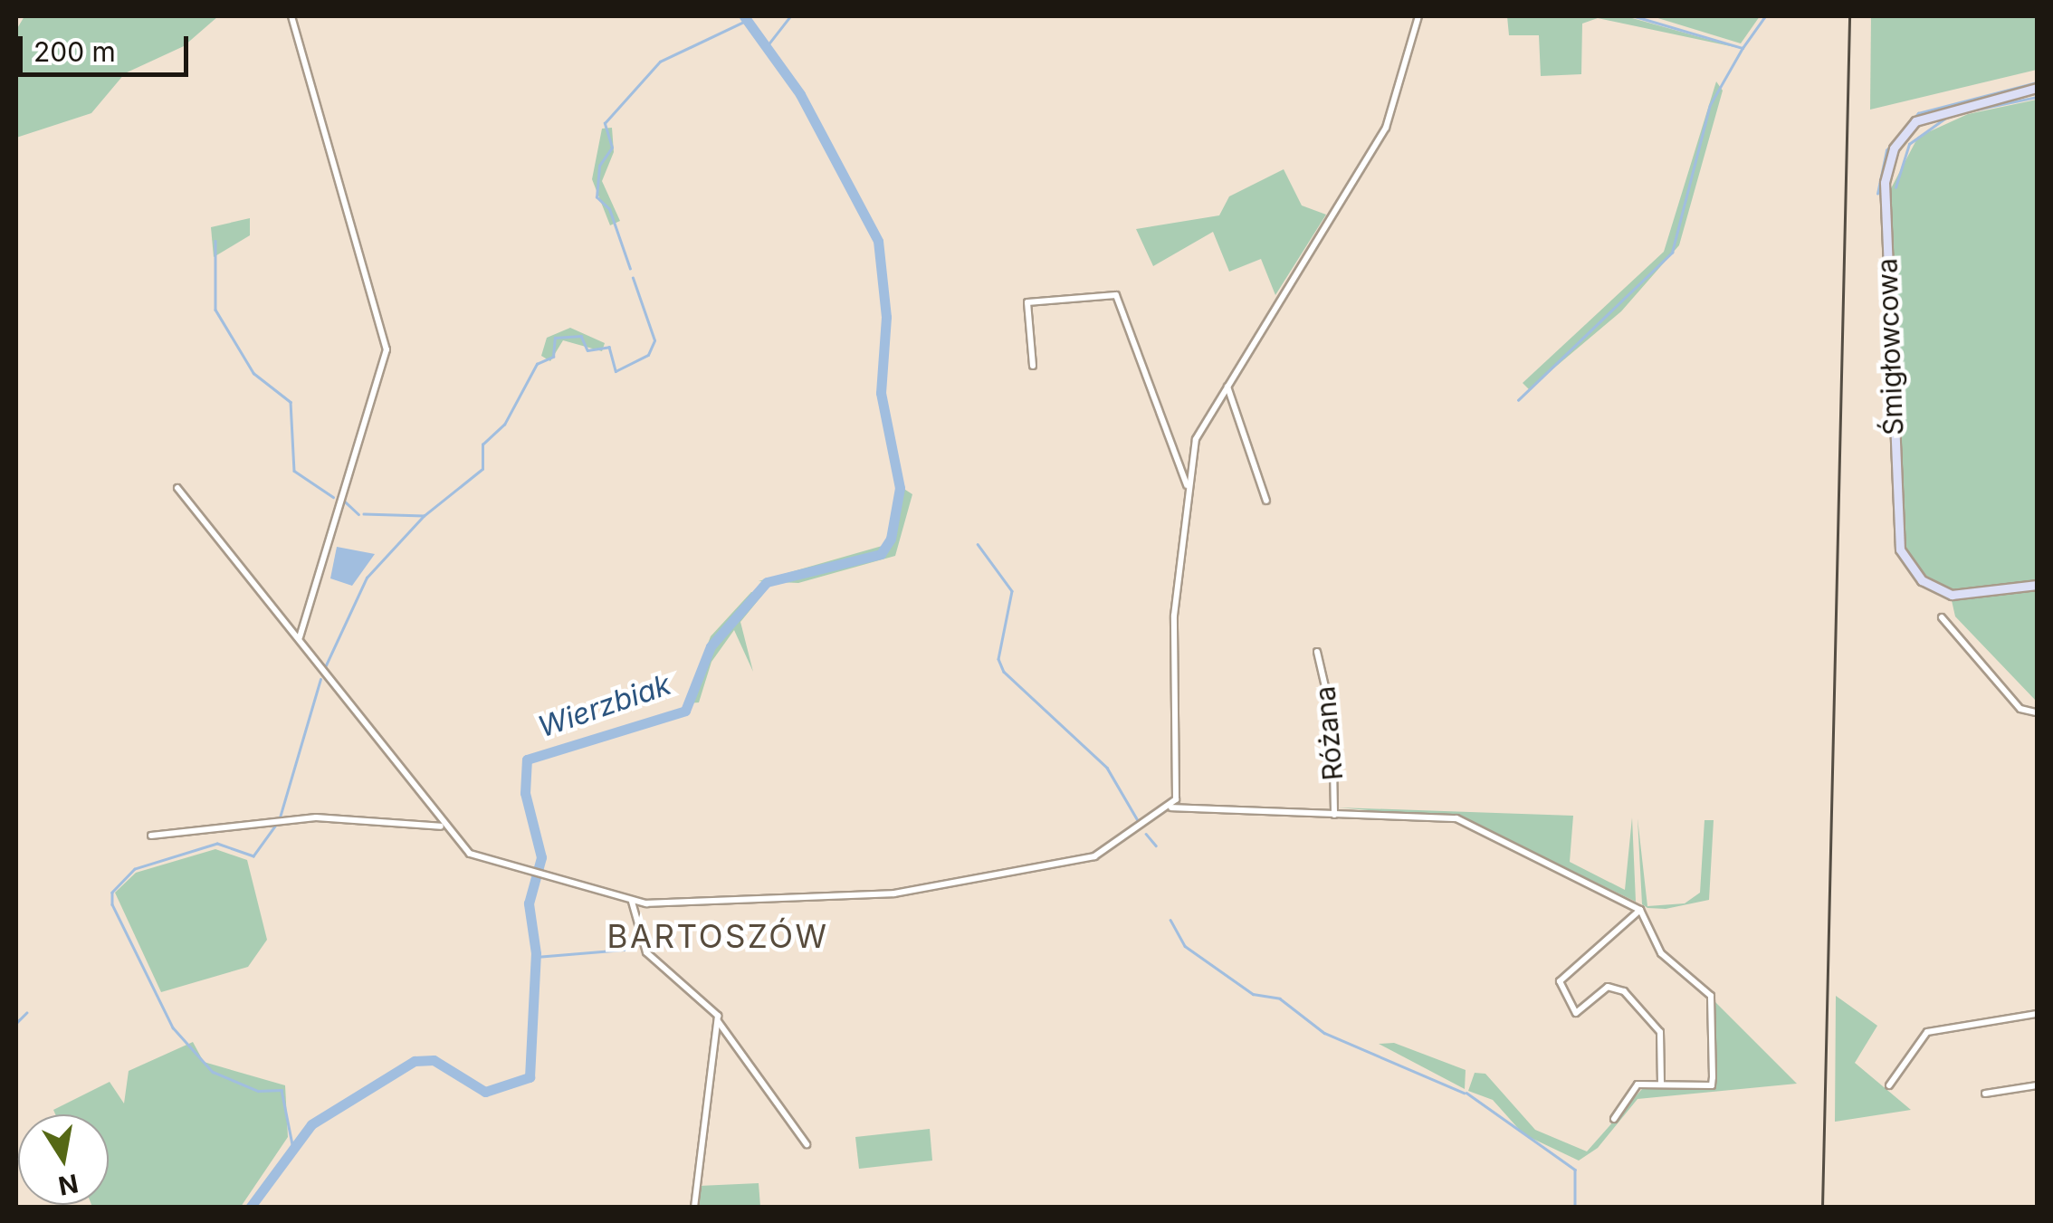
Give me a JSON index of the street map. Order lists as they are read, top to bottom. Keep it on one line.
{"streets":{"street":["Śmigłowcowa","Różana"]},"districts":["BARTOSZÓW"],"water":["Wierzbiak"],"scale_bar":"200 m","north":"bottom"}
